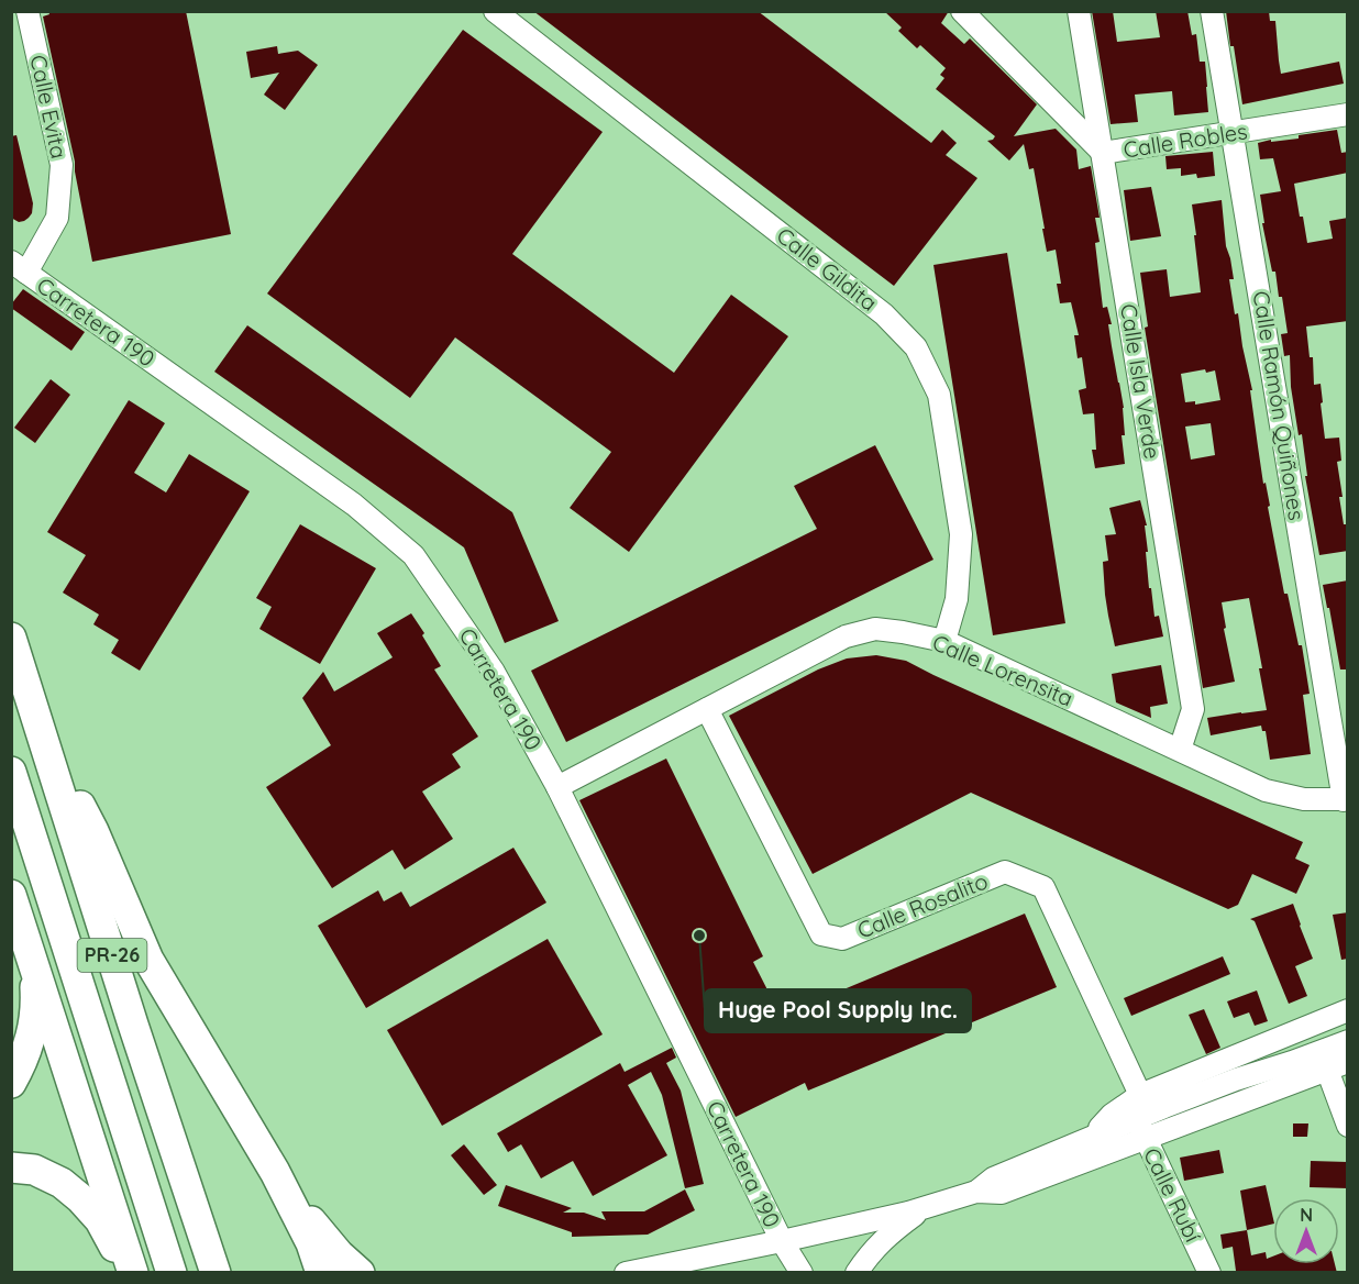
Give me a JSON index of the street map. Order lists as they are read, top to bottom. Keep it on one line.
{"streets":{"highway":["PR-26"],"street":["Calle Evita","Calle Robles","Calle Gildita","Carretera 190","Calle Isla Verde","Calle Ramón Quiñones","Calle Lorensita","Calle Rosalito","Calle Rubí"]},"crossings":[["Calle Evita","Carretera 190"],["Calle Robles","Calle Isla Verde"],["Calle Robles","Calle Ramón Quiñones"],["Calle Gildita","Calle Lorensita"],["Carretera 190","Calle Lorensita"],["Calle Isla Verde","Calle Lorensita"],["Calle Ramón Quiñones","Calle Lorensita"],["Calle Lorensita","Calle Rosalito"]],"places":["Huge Pool Supply Inc."],"north":"top"}
